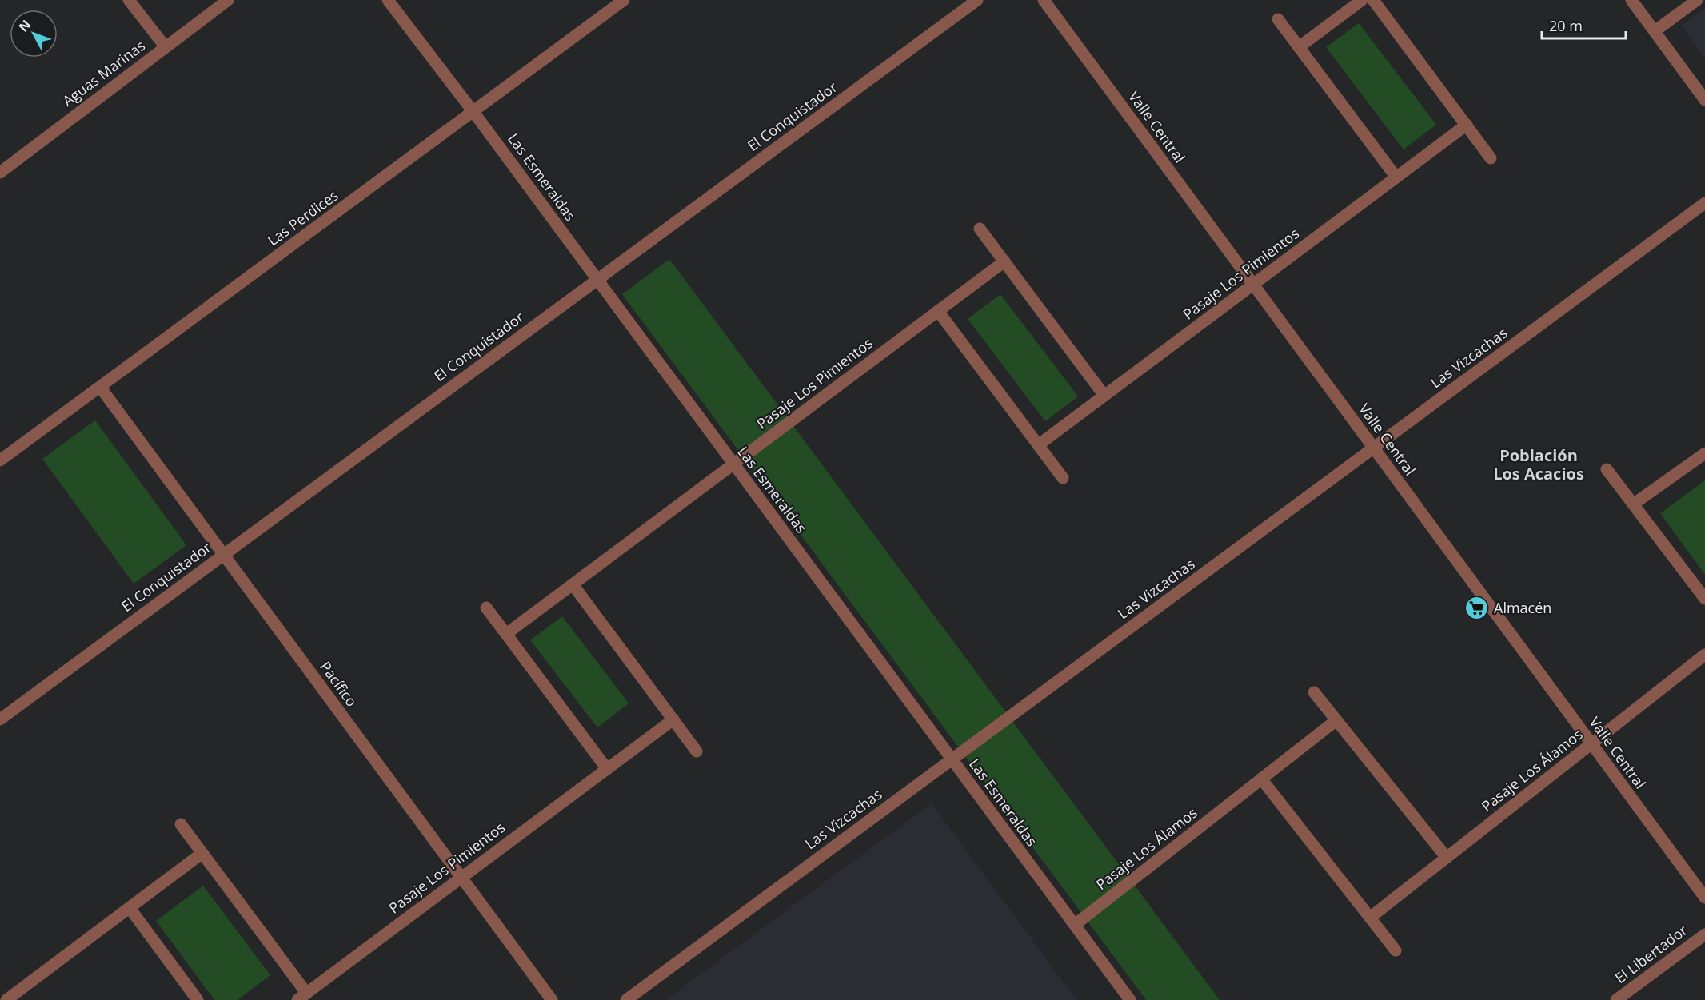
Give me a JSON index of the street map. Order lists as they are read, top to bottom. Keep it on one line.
{"streets":{"street":["Aguas Marinas","El Conquistador","Valle Central","Las Esmeraldas","Las Perdices","Pasaje Los Pimientos","Las Vizcachas","Pacífico","Pasaje Los Álamos","El Libertador"]},"crossings":[["El Conquistador","Las Esmeraldas"],["El Conquistador","Pacífico"],["Valle Central","Pasaje Los Pimientos"],["Valle Central","Las Vizcachas"],["Valle Central","Pasaje Los Álamos"],["Las Esmeraldas","Las Perdices"],["Las Esmeraldas","Pasaje Los Pimientos"],["Las Esmeraldas","Las Vizcachas"],["Las Esmeraldas","Pasaje Los Álamos"],["Las Perdices","Pacífico"],["Pasaje Los Pimientos","Pacífico"]],"districts":["Población Los Acacios"],"places":{"supermarket":["Almacén"]},"scale_bar":"20 m","north":"top left"}
